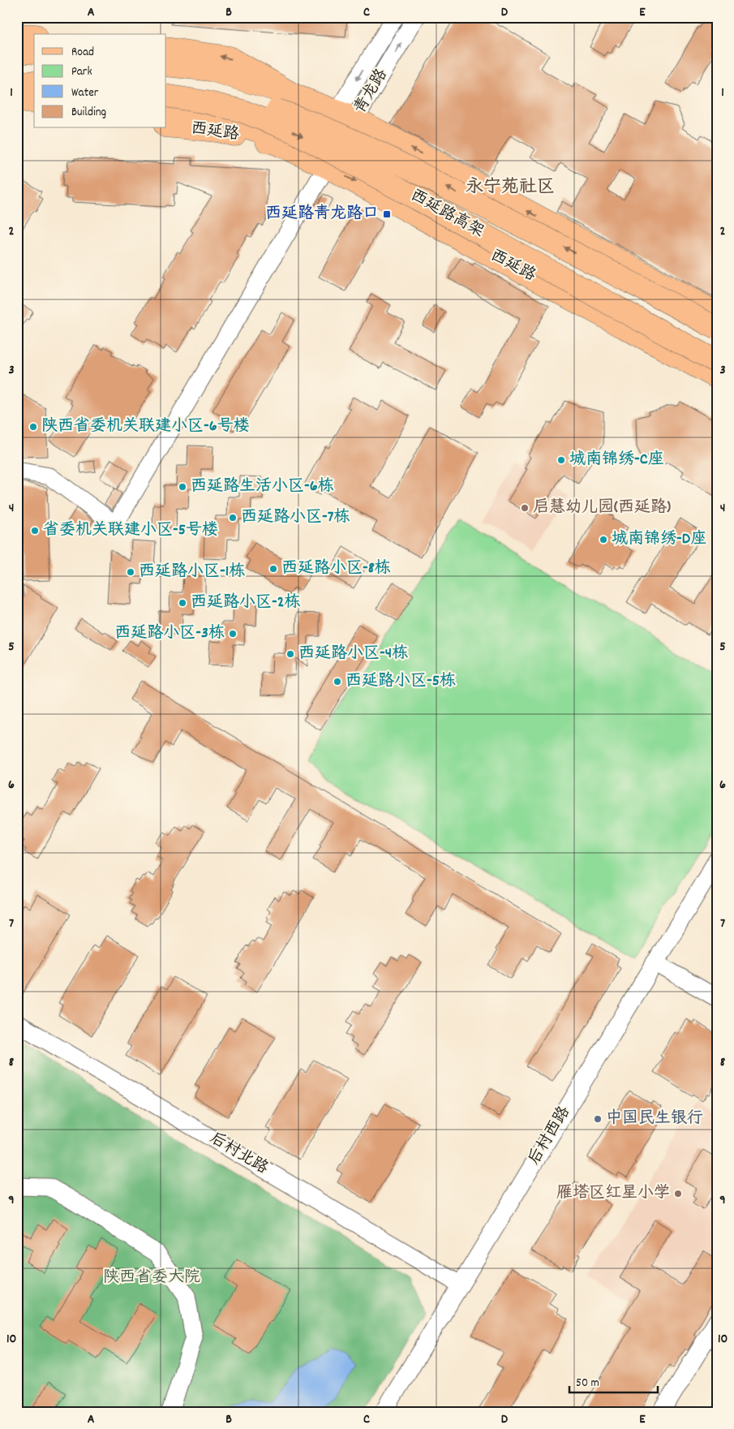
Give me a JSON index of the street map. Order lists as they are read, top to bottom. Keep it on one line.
{"streets":{"main road":["西延路","西延路高架"],"street":["青龙路","后村西路","后村北路"]},"crossings":[["青龙路","西延路"],["后村西路","后村北路"]],"districts":["永宁苑社区"],"parks":["陕西省委大院"],"places":{"transit":["西延路青龙路口"],"other":["陕西省委机关联建小区-6号楼","城南锦绣-C座","西延路生活小区-6栋","启慧幼儿园(西延路)","西延路小区-7栋","省委机关联建小区-5号楼","城南锦绣-D座","西延路小区-8栋","西延路小区-1栋","西延路小区-2栋","西延路小区-3栋","西延路小区-4栋","西延路小区-5栋","中国民生银行","雁塔区红星小学"]},"legend":["Road","Park","Water","Building"],"scale_bar":"50 m","grid":{"columns":["A","B","C","D","E"],"rows":["1","2","3","4","5","6","7","8","9","10"]}}
